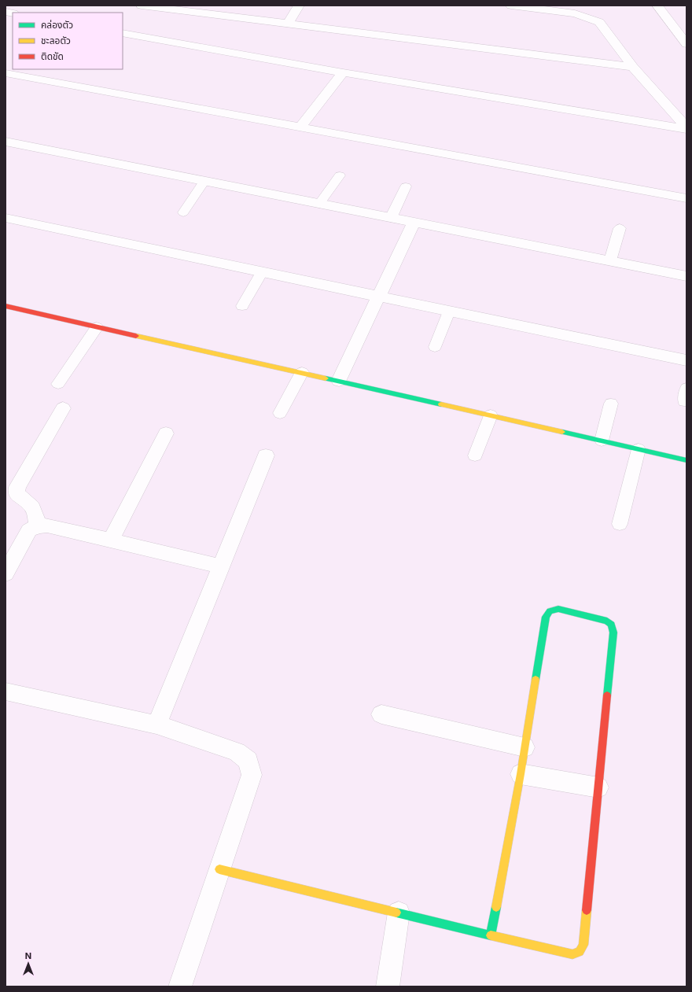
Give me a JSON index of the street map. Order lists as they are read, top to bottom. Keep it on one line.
{"legend":["คล่องตัว","ชะลอตัว","ติดขัด"],"north":"top"}
